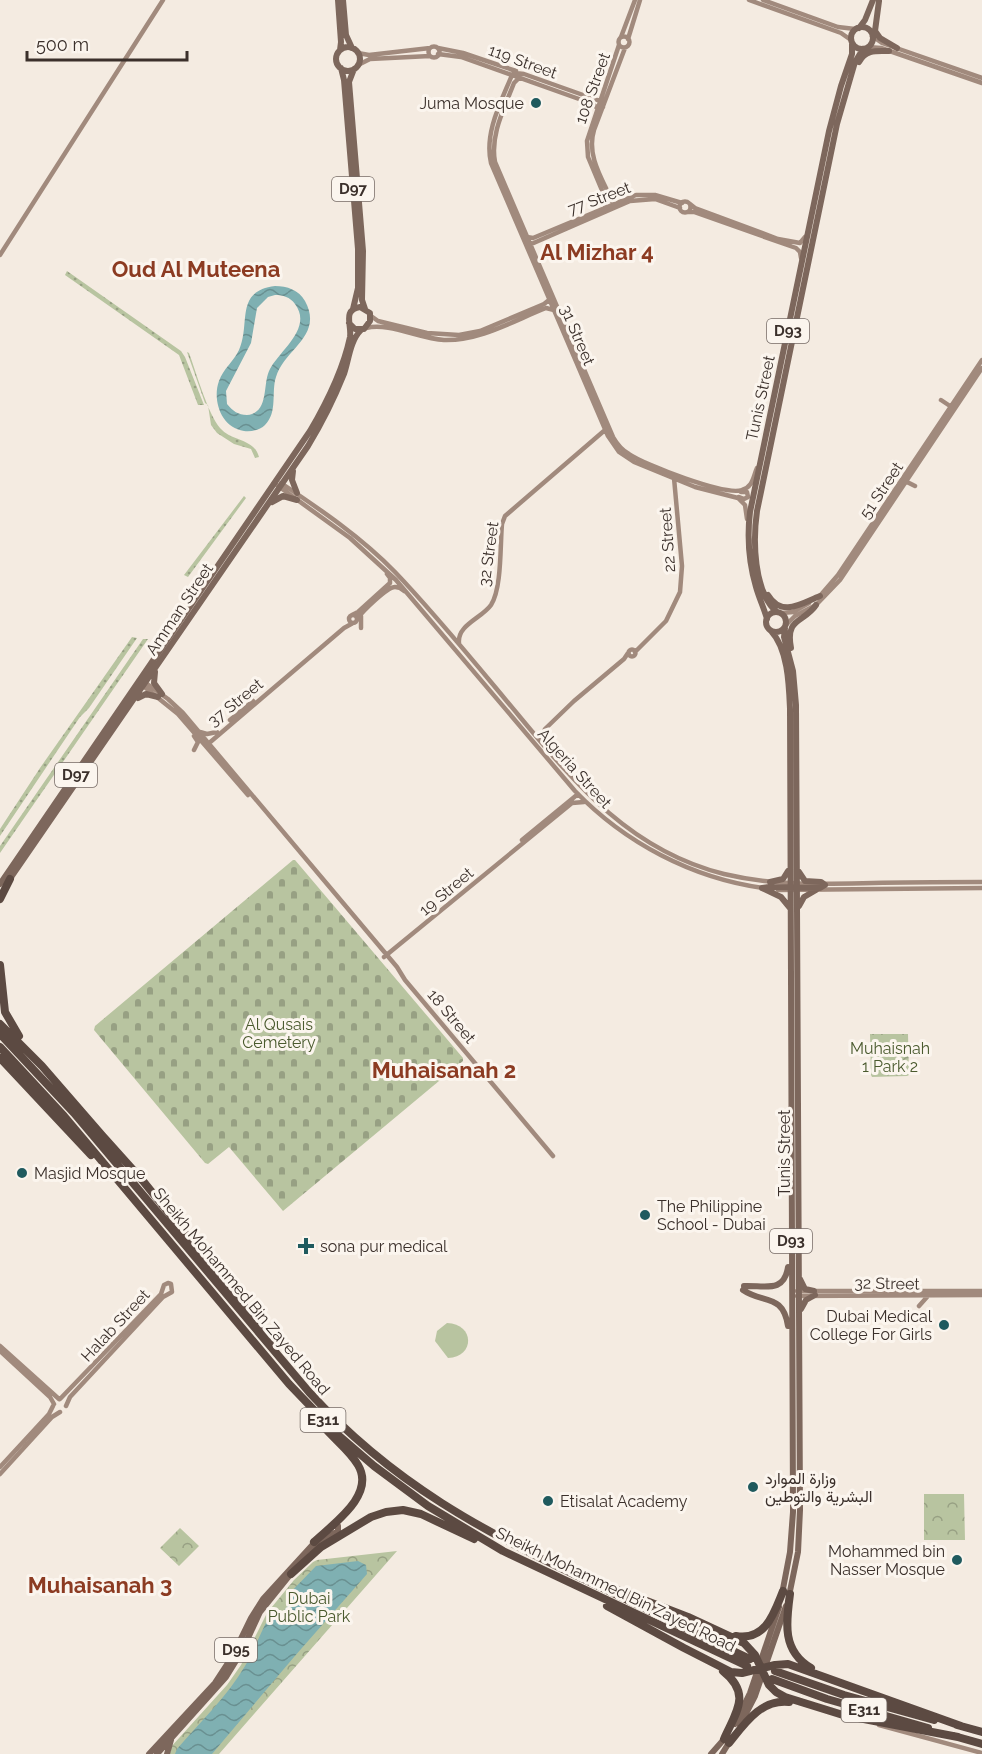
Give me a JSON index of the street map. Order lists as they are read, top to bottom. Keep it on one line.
{"streets":{"highway":["Sheikh Mohammed Bin Zayed Road","E311"],"main road":["D97","D93","Tunis Street","Amman Street","D95"],"street":["119 Street","108 Street","77 Street","31 Street","51 Street","22 Street","32 Street","37 Street","Algeria Street","19 Street","18 Street","Halab Street"]},"crossings":[["119 Street","108 Street"],["119 Street","31 Street"],["108 Street","77 Street"],["D97","Amman Street"],["77 Street","31 Street"],["D93","Tunis Street"],["31 Street","22 Street"],["Tunis Street","51 Street"],["Tunis Street","32 Street"],["Tunis Street","Algeria Street"],["Amman Street","Algeria Street"],["Amman Street","18 Street"],["37 Street","Algeria Street"],["37 Street","18 Street"],["Algeria Street","19 Street"],["19 Street","18 Street"]],"districts":["Al Mizhar 4","Oud Al Muteena","Muhaisanah 2","Muhaisanah 3"],"parks":["Al Qusais Cemetery","Muhaisnah 1 Park 2","Dubai Public Park"],"places":{"other":["Juma Mosque","Masjid Mosque","The Philippine School - Dubai","Dubai Medical College For Girls","وزارة الموارد البشرية والتوطين","Etisalat Academy","Mohammed bin Nasser Mosque"],"health":["sona pur medical"]},"scale_bar":"500 m"}
